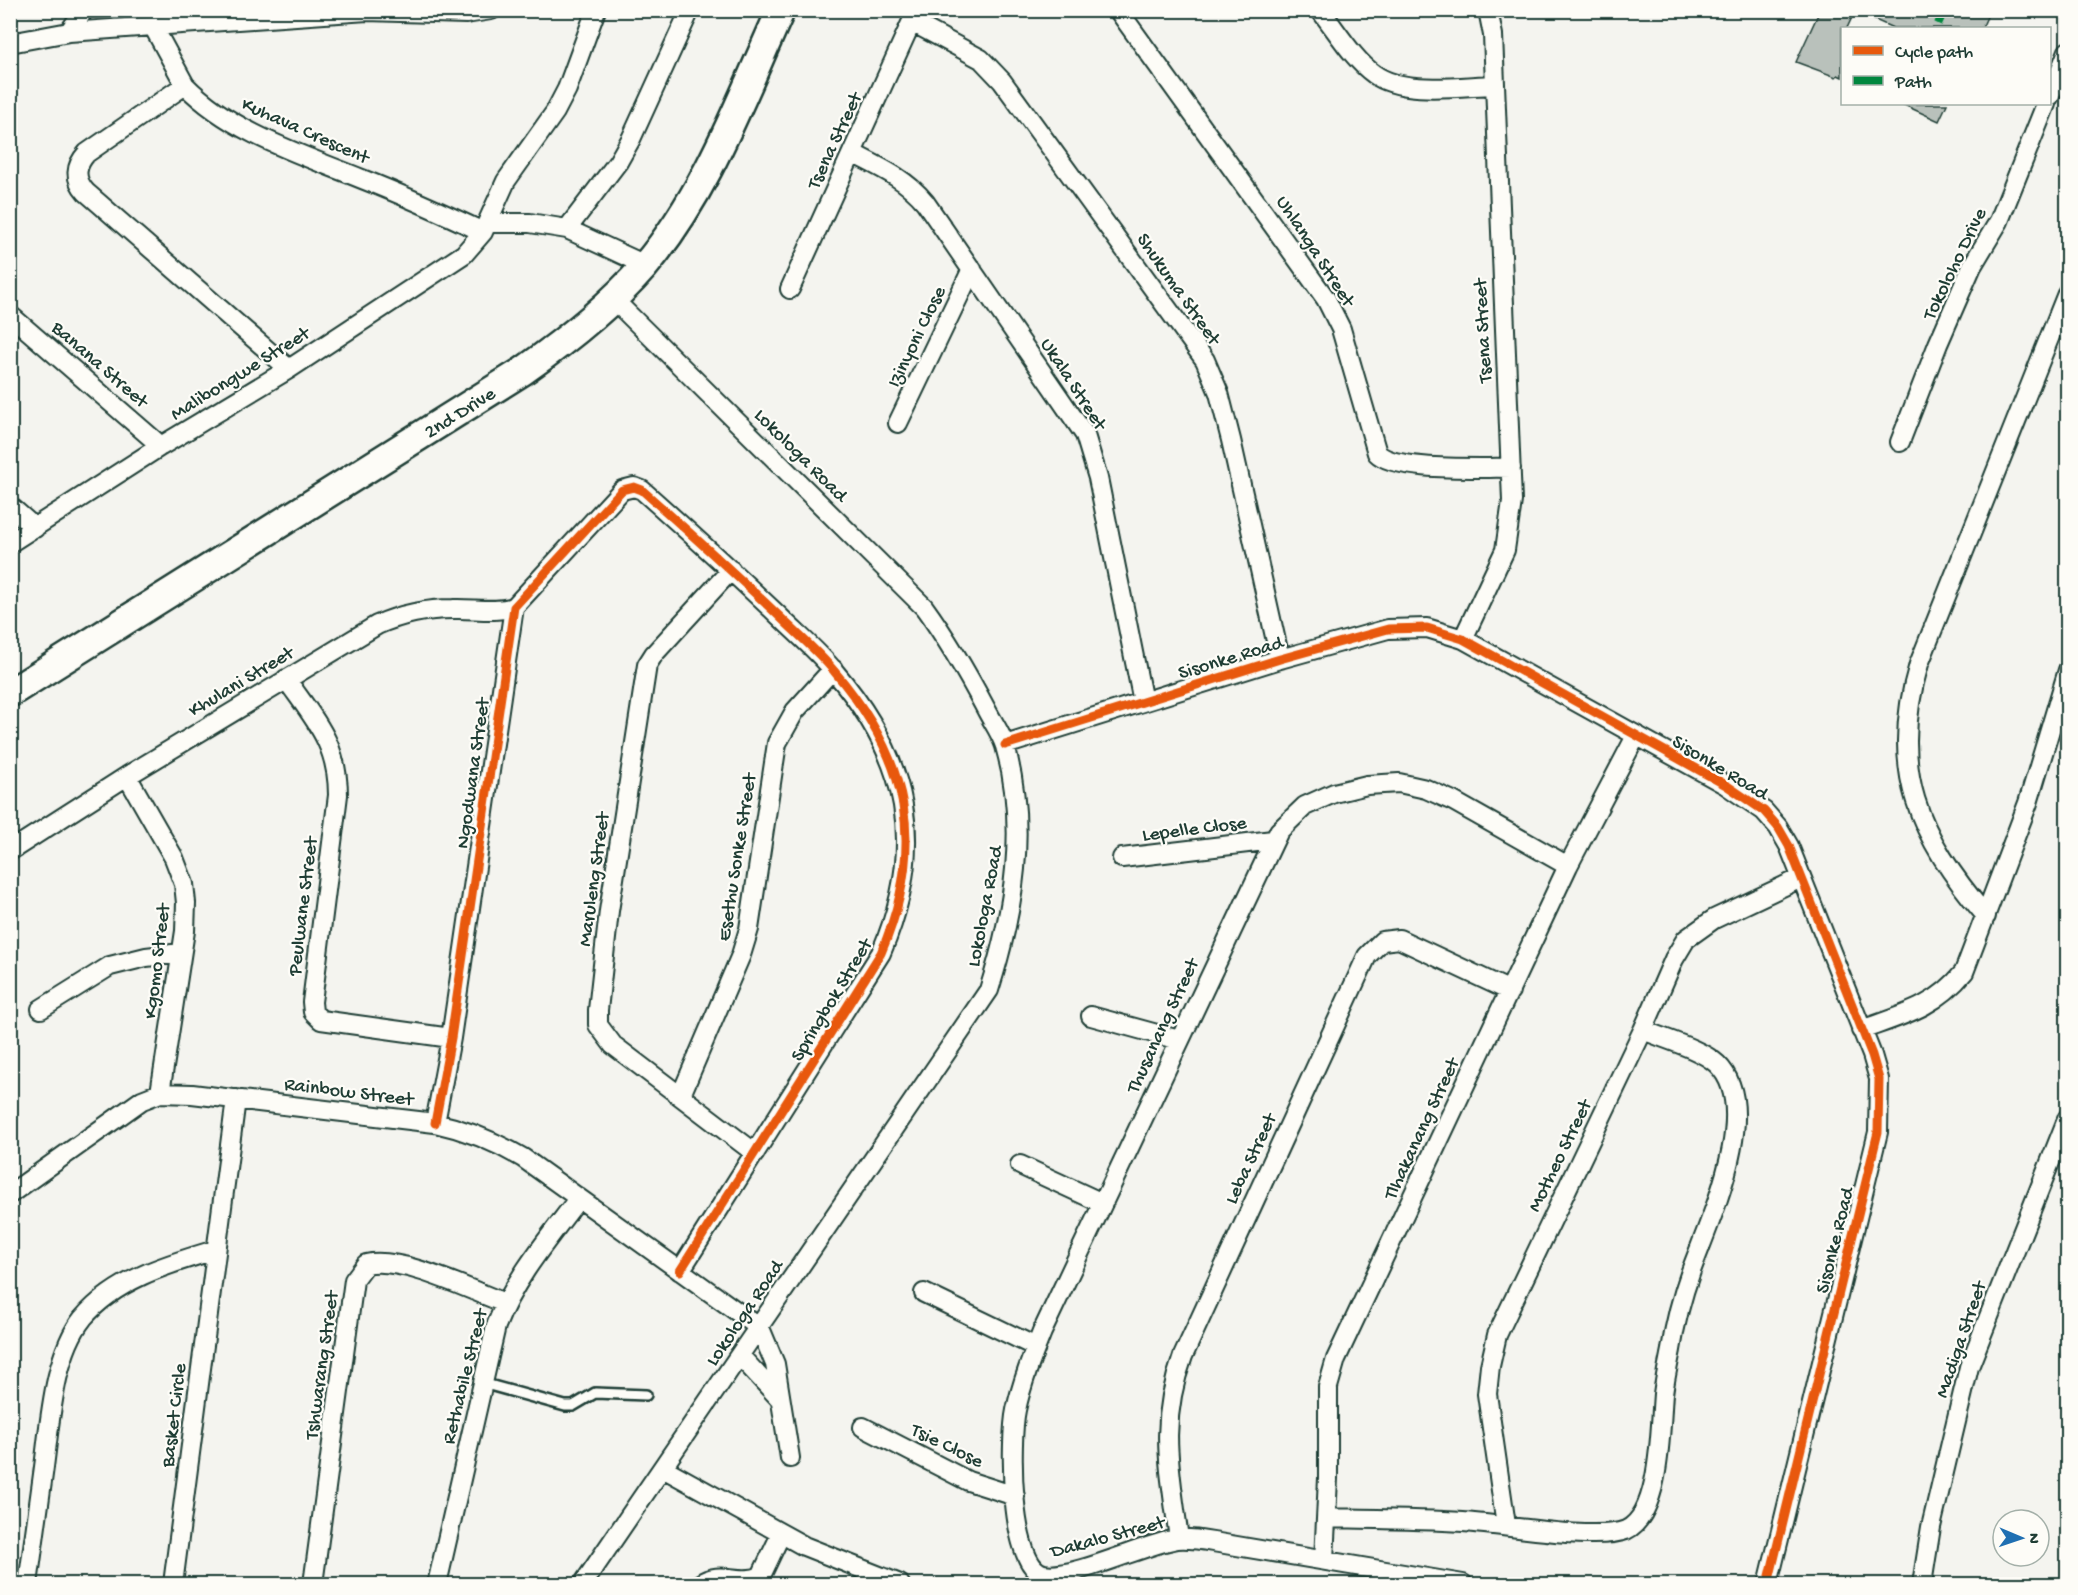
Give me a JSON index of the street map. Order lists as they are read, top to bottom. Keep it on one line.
{"streets":{"street":["Kuhava Crescent","Tsena Street","Uhlanga Street","Tokoloho Drive","Shukuma Street","Izinyoni Close","Banana Street","Malibongwe Street","Ukala Street","2nd Drive","Lokologa Road","Sisonke Road","Khulani Street","Ngodwana Street","Lepelle Close","Esethu Sonke Street","Maruleng Street","Peulwane Street","Kgomo Street","Springbok Street","Thusanang Street","Rainbow Street","Tlhakanang Street","Motheo Street","Leba Street","Madiga Street","Tshwarang Street","Rethabile Street","Basket Circle","Tsie Close","Dakalo Street"]},"crossings":[["Kuhava Crescent","Malibongwe Street"],["Tsena Street","Uhlanga Street"],["Tsena Street","Shukuma Street"],["Tsena Street","Ukala Street"],["Tsena Street","Sisonke Road"],["Shukuma Street","Sisonke Road"],["Izinyoni Close","Ukala Street"],["Banana Street","Malibongwe Street"],["Ukala Street","Sisonke Road"],["2nd Drive","Lokologa Road"],["Lokologa Road","Sisonke Road"],["Lokologa Road","Rainbow Street"],["Sisonke Road","Tlhakanang Street"],["Sisonke Road","Motheo Street"],["Khulani Street","Ngodwana Street"],["Khulani Street","Peulwane Street"],["Khulani Street","Kgomo Street"],["Khulani Street","Springbok Street"],["Ngodwana Street","Peulwane Street"],["Ngodwana Street","Springbok Street"],["Ngodwana Street","Rainbow Street"],["Lepelle Close","Thusanang Street"],["Esethu Sonke Street","Maruleng Street"],["Esethu Sonke Street","Springbok Street"],["Maruleng Street","Springbok Street"],["Kgomo Street","Rainbow Street"],["Springbok Street","Rainbow Street"],["Thusanang Street","Tlhakanang Street"],["Thusanang Street","Tsie Close"],["Thusanang Street","Dakalo Street"],["Rainbow Street","Rethabile Street"],["Rainbow Street","Basket Circle"],["Tlhakanang Street","Leba Street"],["Tlhakanang Street","Dakalo Street"],["Leba Street","Dakalo Street"],["Tshwarang Street","Rethabile Street"]],"legend":["Cycle path","Path"],"north":"right"}
